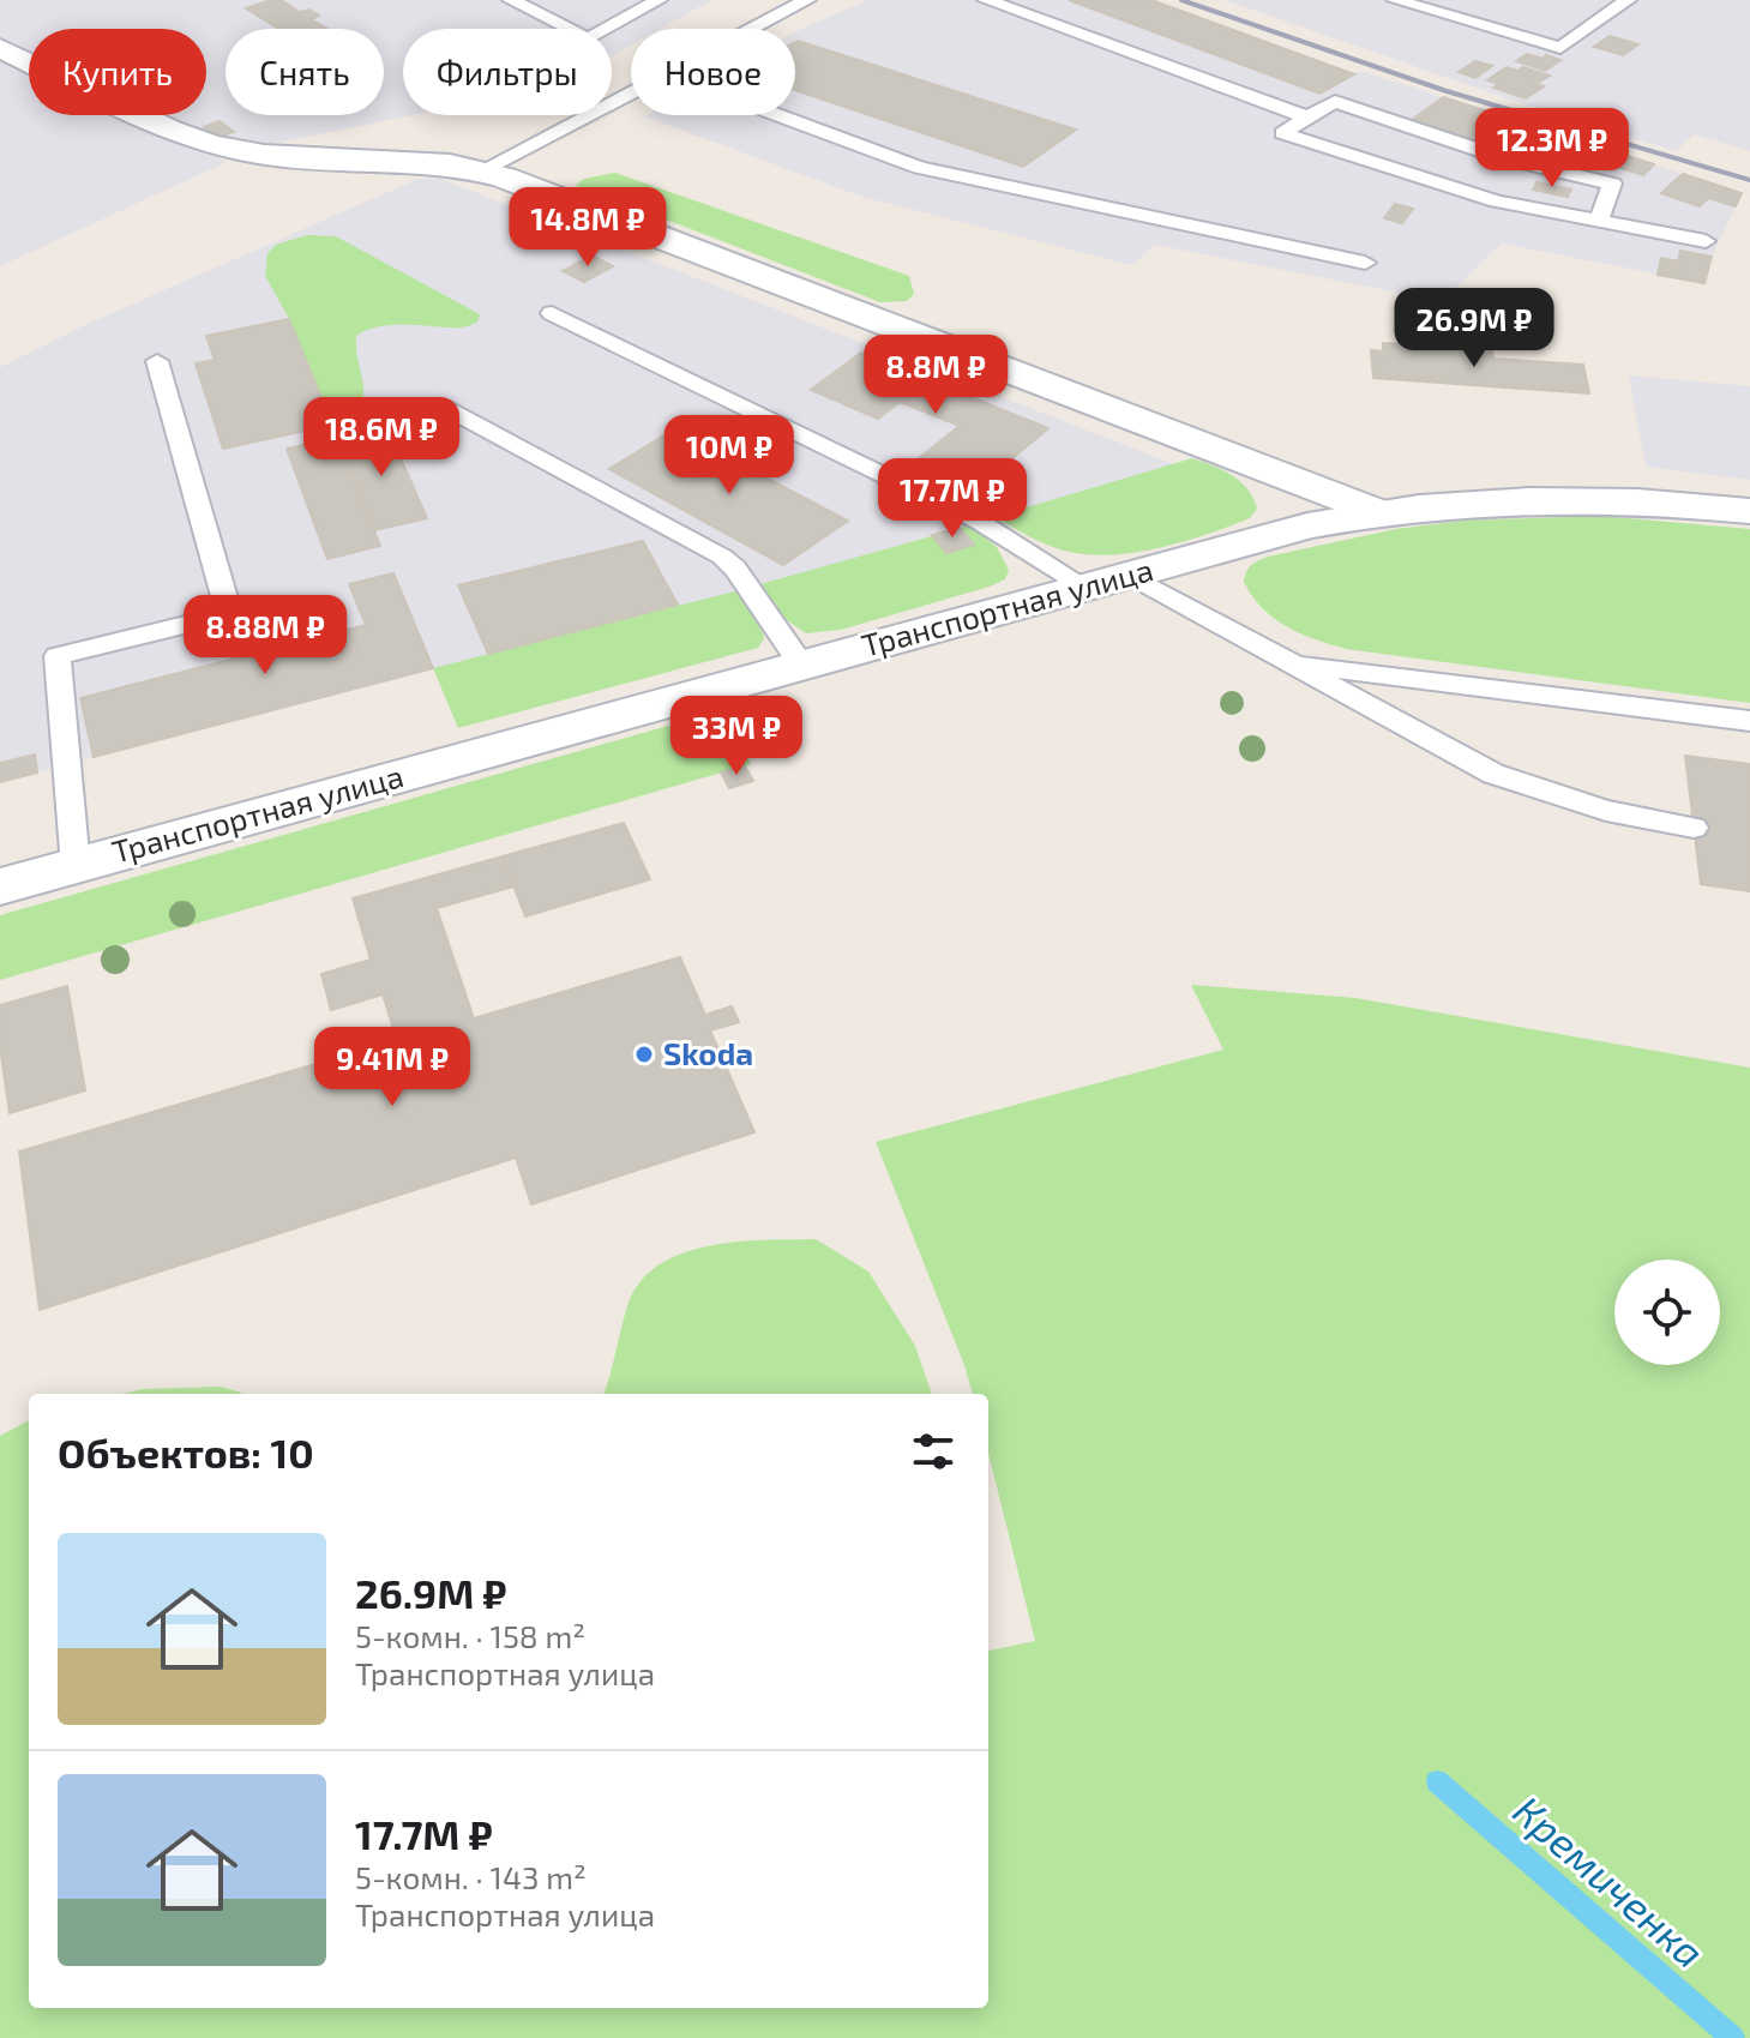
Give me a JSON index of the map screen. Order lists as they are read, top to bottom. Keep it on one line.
{"streets":{"street":["Транспортная улица"]},"water":["Кремиченка"],"places":["Skoda"],"page":{"chip":["Купить","Снять","Фильтры","Новое"],"price":["12.3M ₽","14.8M ₽","26.9M ₽","8.8M ₽","18.6M ₽","10M ₽","17.7M ₽","8.88M ₽","33M ₽","9.41M ₽"],"heading":"Объектов: 10","list":[{"name":"26.9M ₽","note":"5-комн. · 158 m² · Транспортная улица"},{"name":"17.7M ₽","note":"5-комн. · 143 m² · Транспортная улица"}]}}
